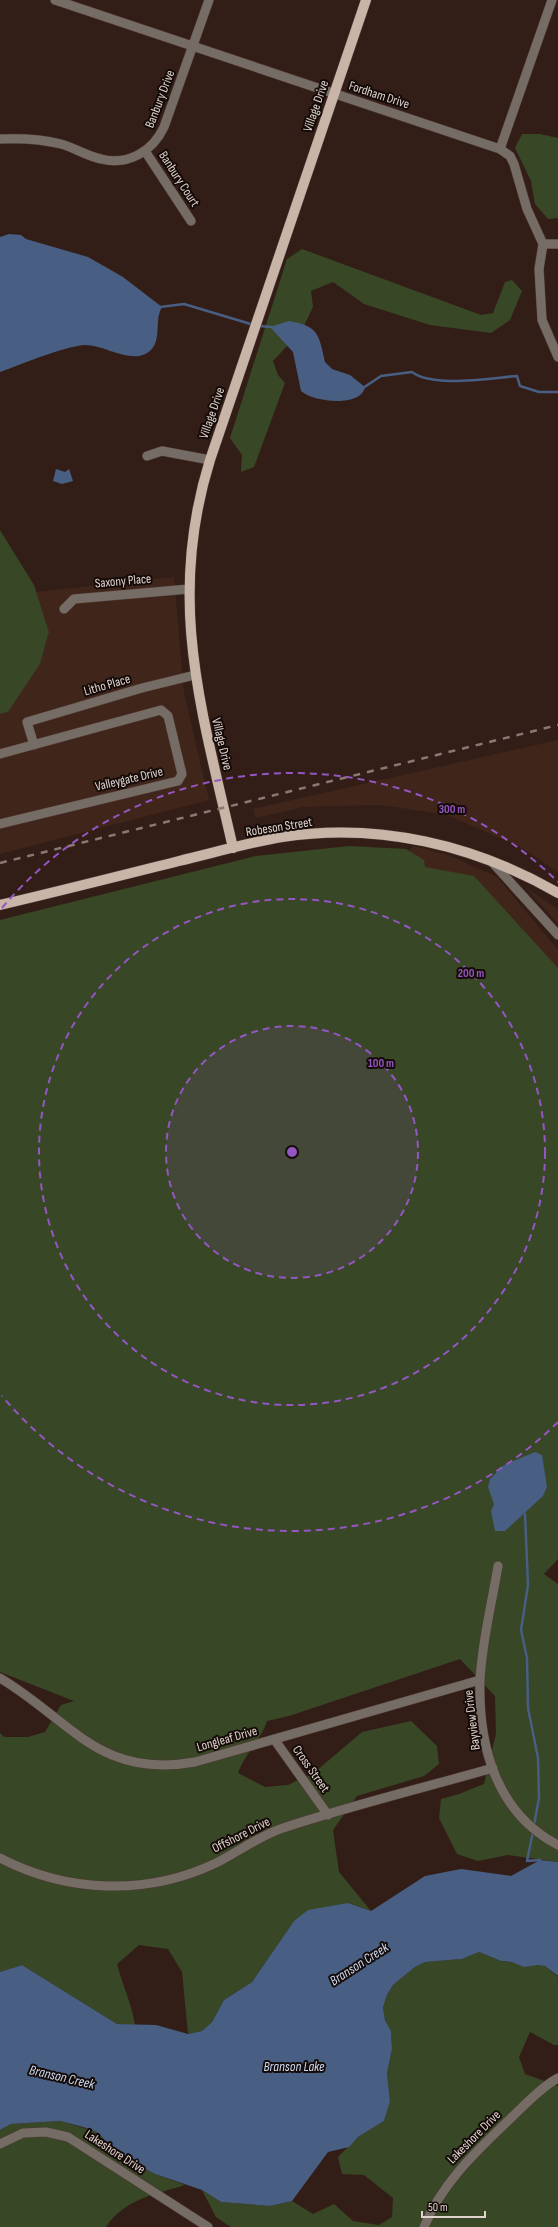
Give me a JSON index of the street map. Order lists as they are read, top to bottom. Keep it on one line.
{"streets":{"main road":["Village Drive","Robeson Street"],"street":["Fordham Drive","Banbury Drive","Banbury Court","Saxony Place","Litho Place","Valleygate Drive","Bayview Drive","Longleaf Drive","Cross Street","Offshore Drive","Lakeshore Drive"]},"crossings":[["Fordham Drive","Banbury Drive"],["Fordham Drive","Village Drive"],["Banbury Drive","Banbury Court"],["Village Drive","Saxony Place"],["Village Drive","Litho Place"],["Village Drive","Robeson Street"],["Litho Place","Valleygate Drive"],["Bayview Drive","Longleaf Drive"],["Bayview Drive","Offshore Drive"],["Longleaf Drive","Cross Street"],["Cross Street","Offshore Drive"]],"water":["Branson Creek","Branson Lake"],"scale_bar":"50 m","rings":["300 m","200 m","100 m"]}
